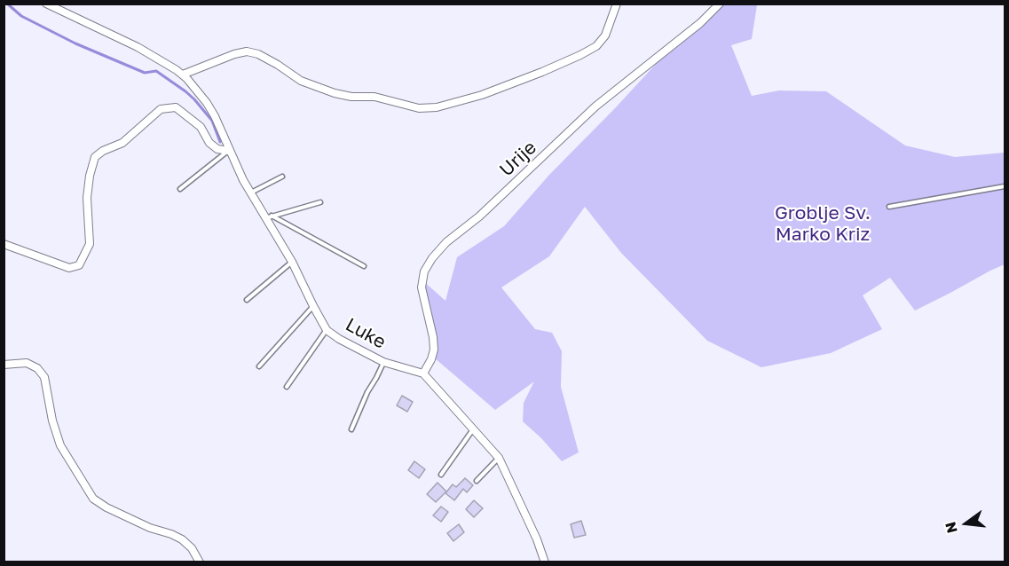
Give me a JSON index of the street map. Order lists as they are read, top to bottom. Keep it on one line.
{"streets":{"street":["Urije","Luke"]},"crossings":[["Urije","Luke"]],"parks":["Groblje Sv. Marko Kriz"],"north":"left"}
